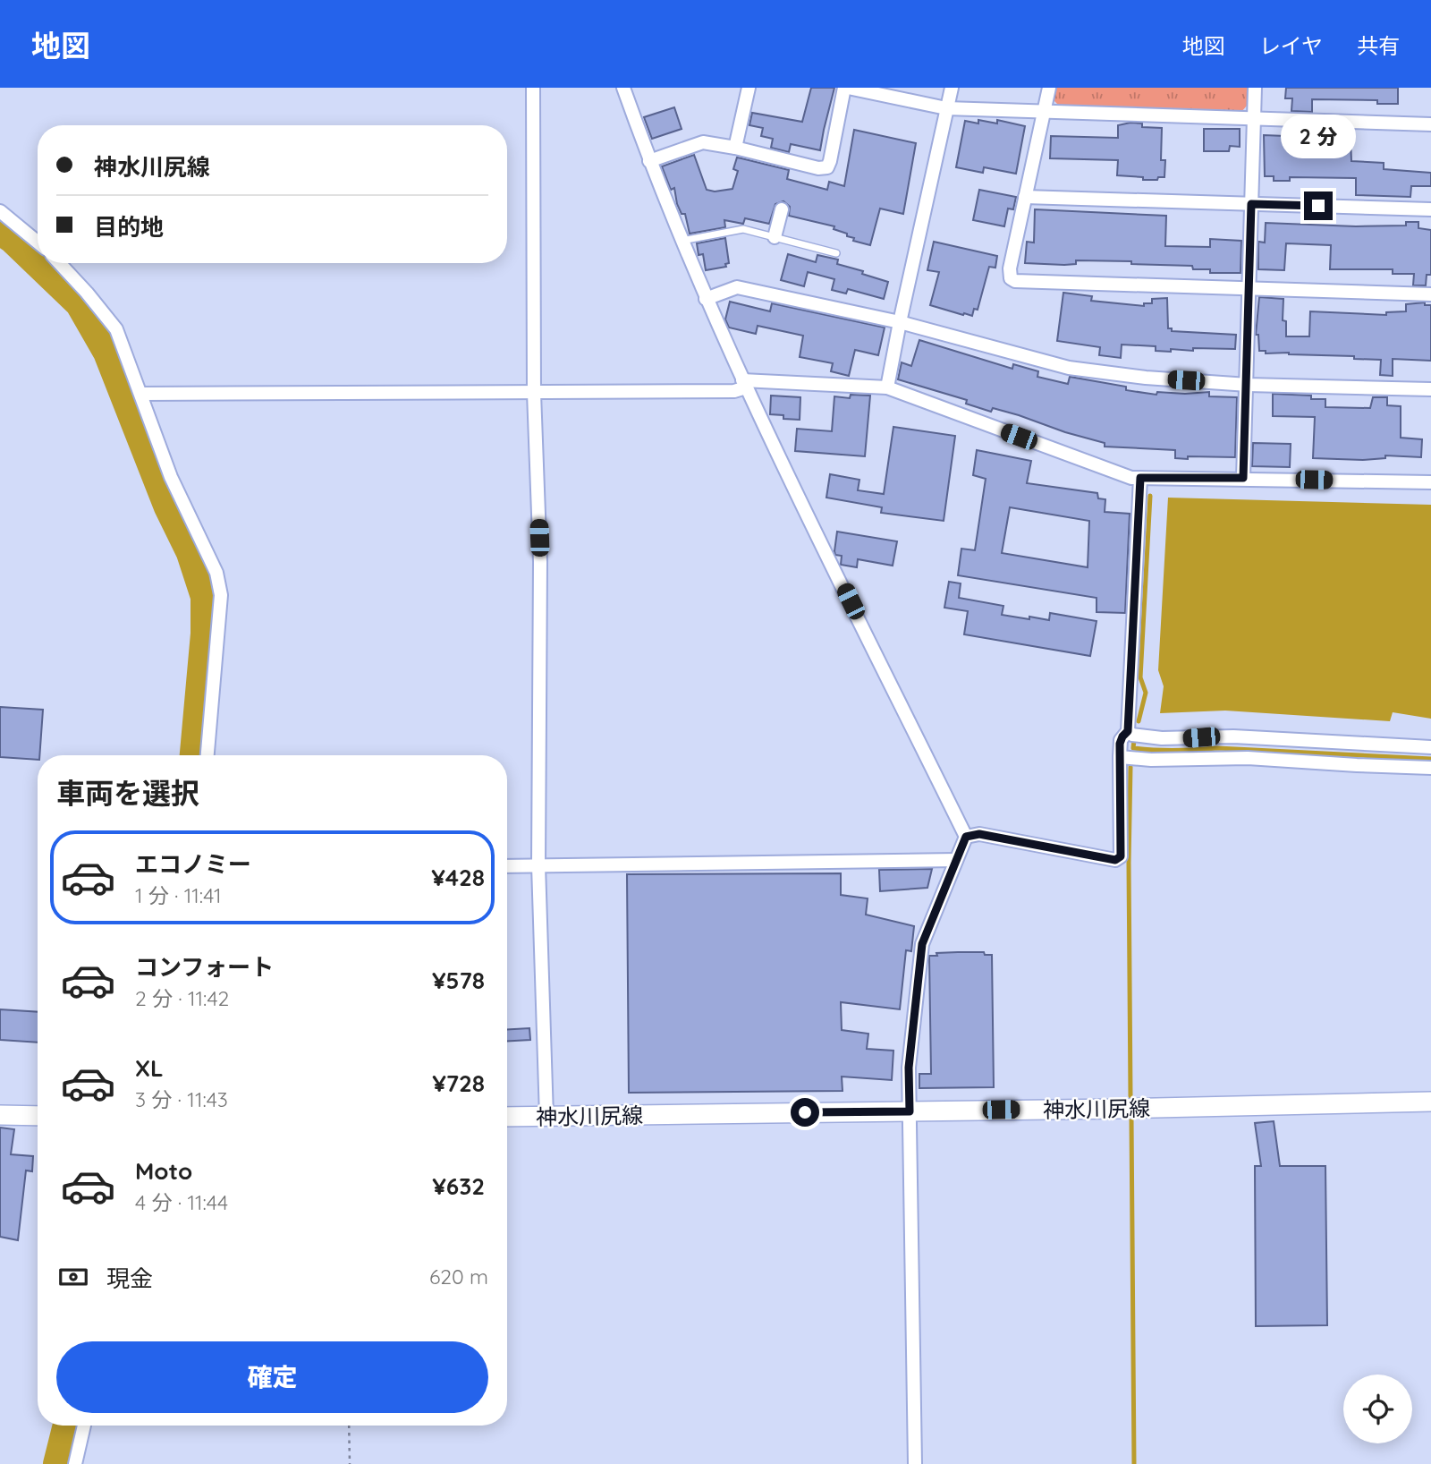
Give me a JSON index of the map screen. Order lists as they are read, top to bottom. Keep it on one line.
{"streets":{"main road":["神水川尻線"]},"page":{"header":"地図","nav":["地図","レイヤ","共有"],"bubble":"2 分","banner":["神水川尻線","目的地"],"heading":"車両を選択","list":[{"name":"エコノミー","note":"1 分 · 11:41","value":"¥428"},{"name":"コンフォート","note":"2 分 · 11:42","value":"¥578"},{"name":"XL","note":"3 分 · 11:43","value":"¥728"},{"name":"Moto","note":"4 分 · 11:44","value":"¥632"}],"pay":["現金","620 m"],"buttons":"確定"}}
